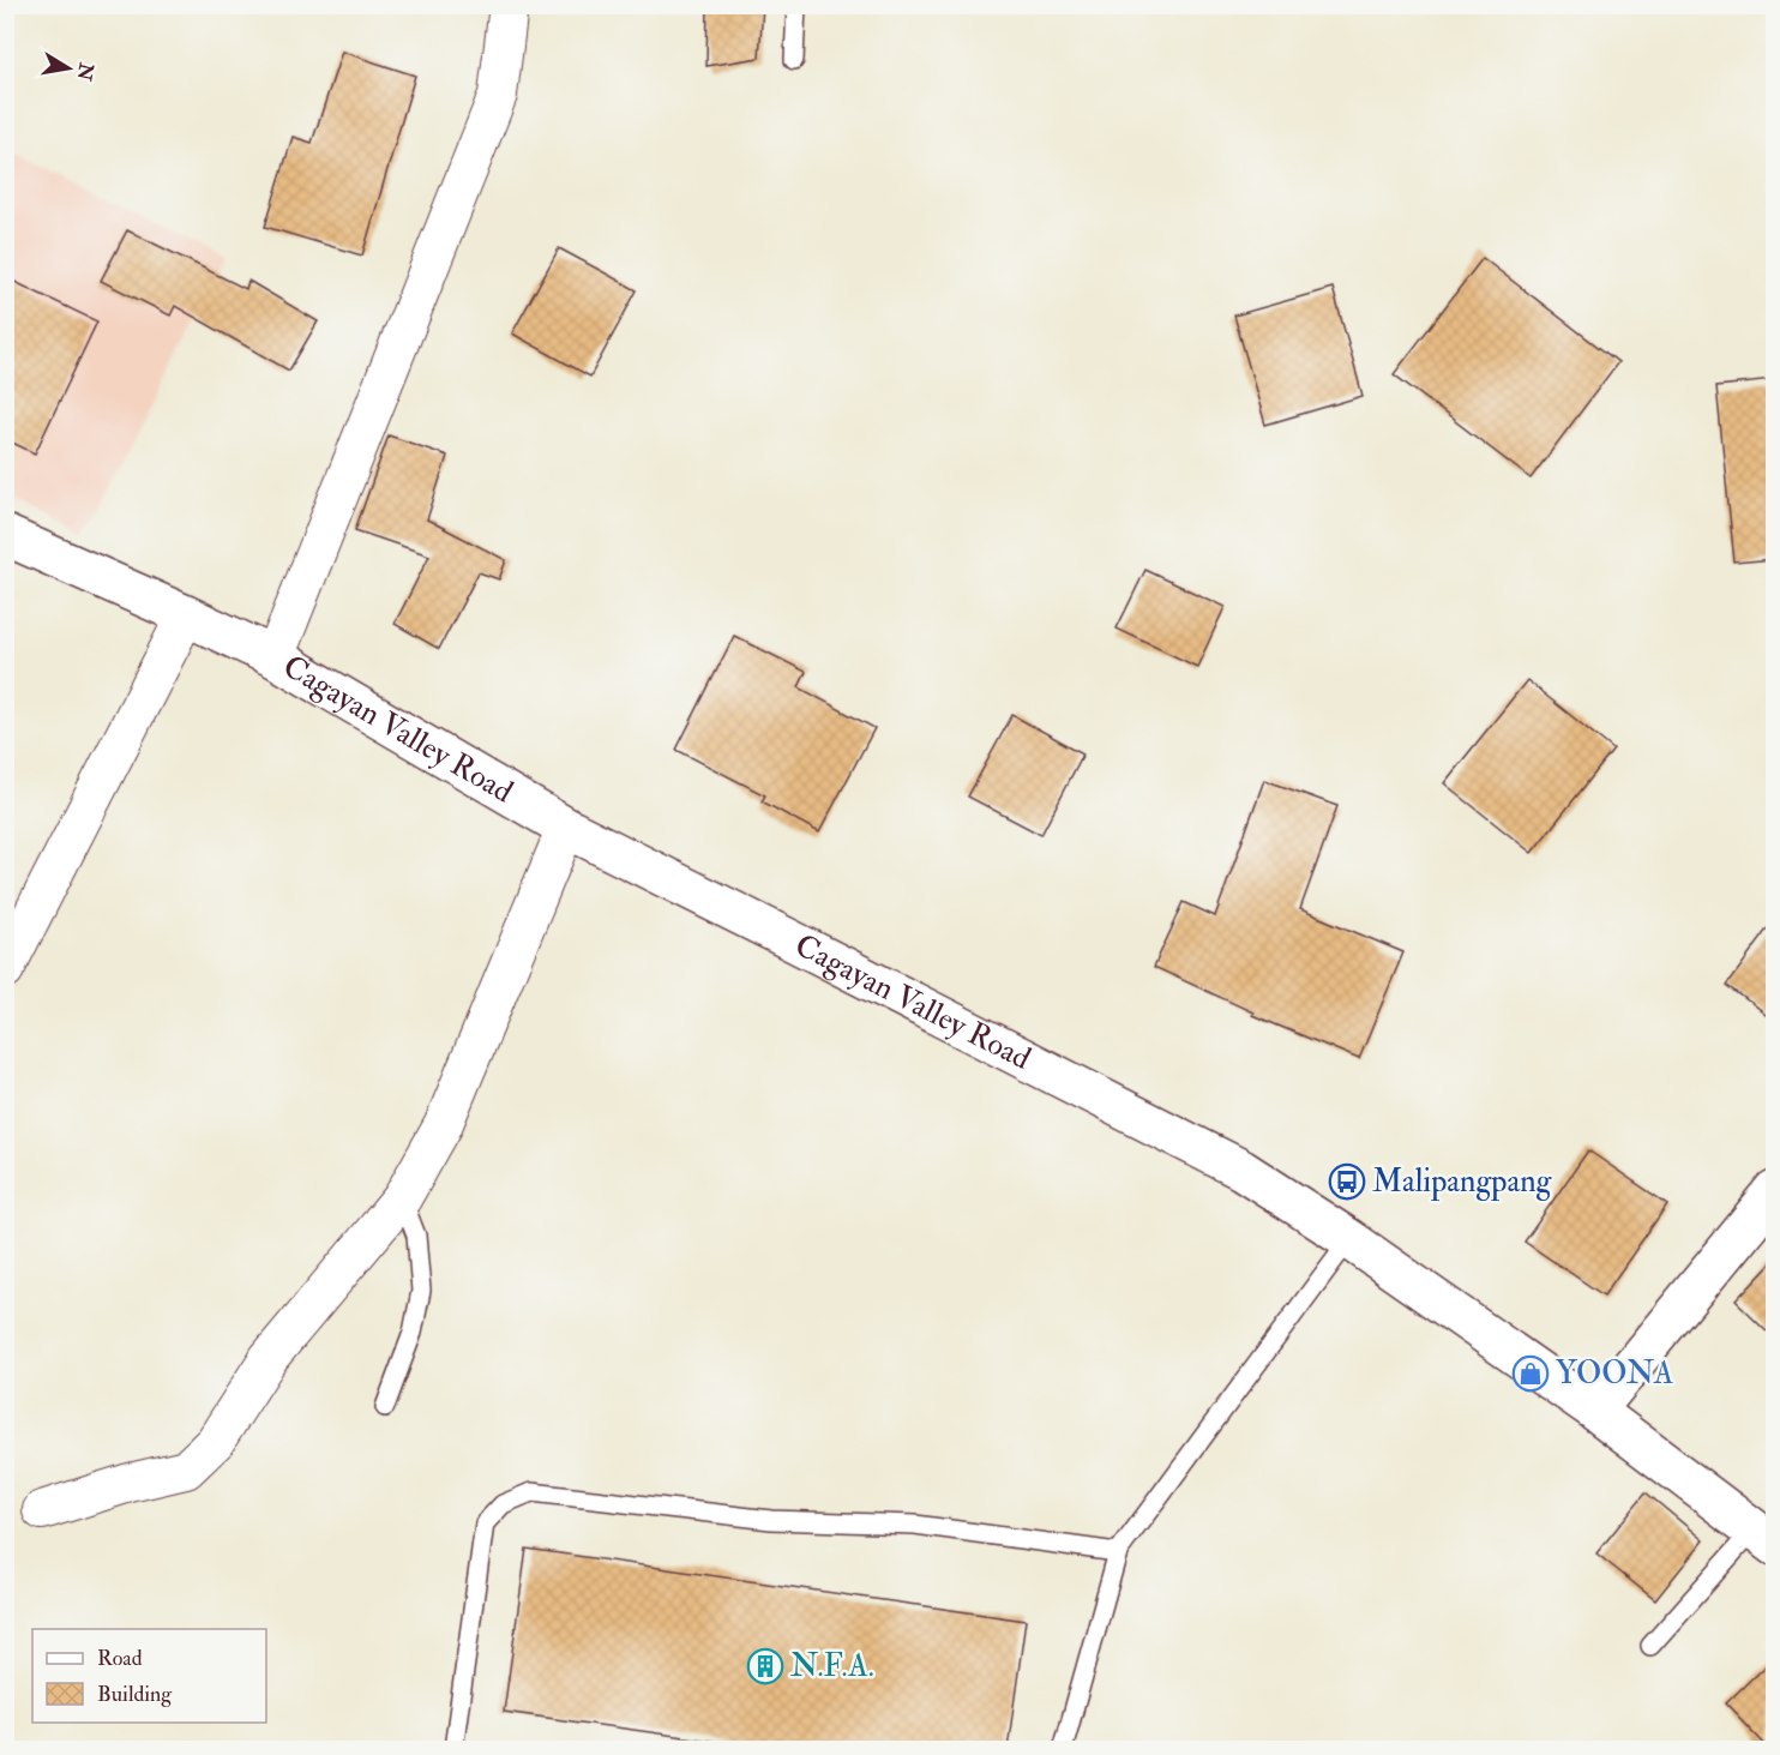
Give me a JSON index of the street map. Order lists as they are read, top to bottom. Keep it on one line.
{"streets":{"main road":["Cagayan Valley Road"]},"places":{"bus stop":["Malipangpang"],"shop":["YOONA"],"building":["N.F.A."]},"legend":["Road","Building"],"north":"right"}
